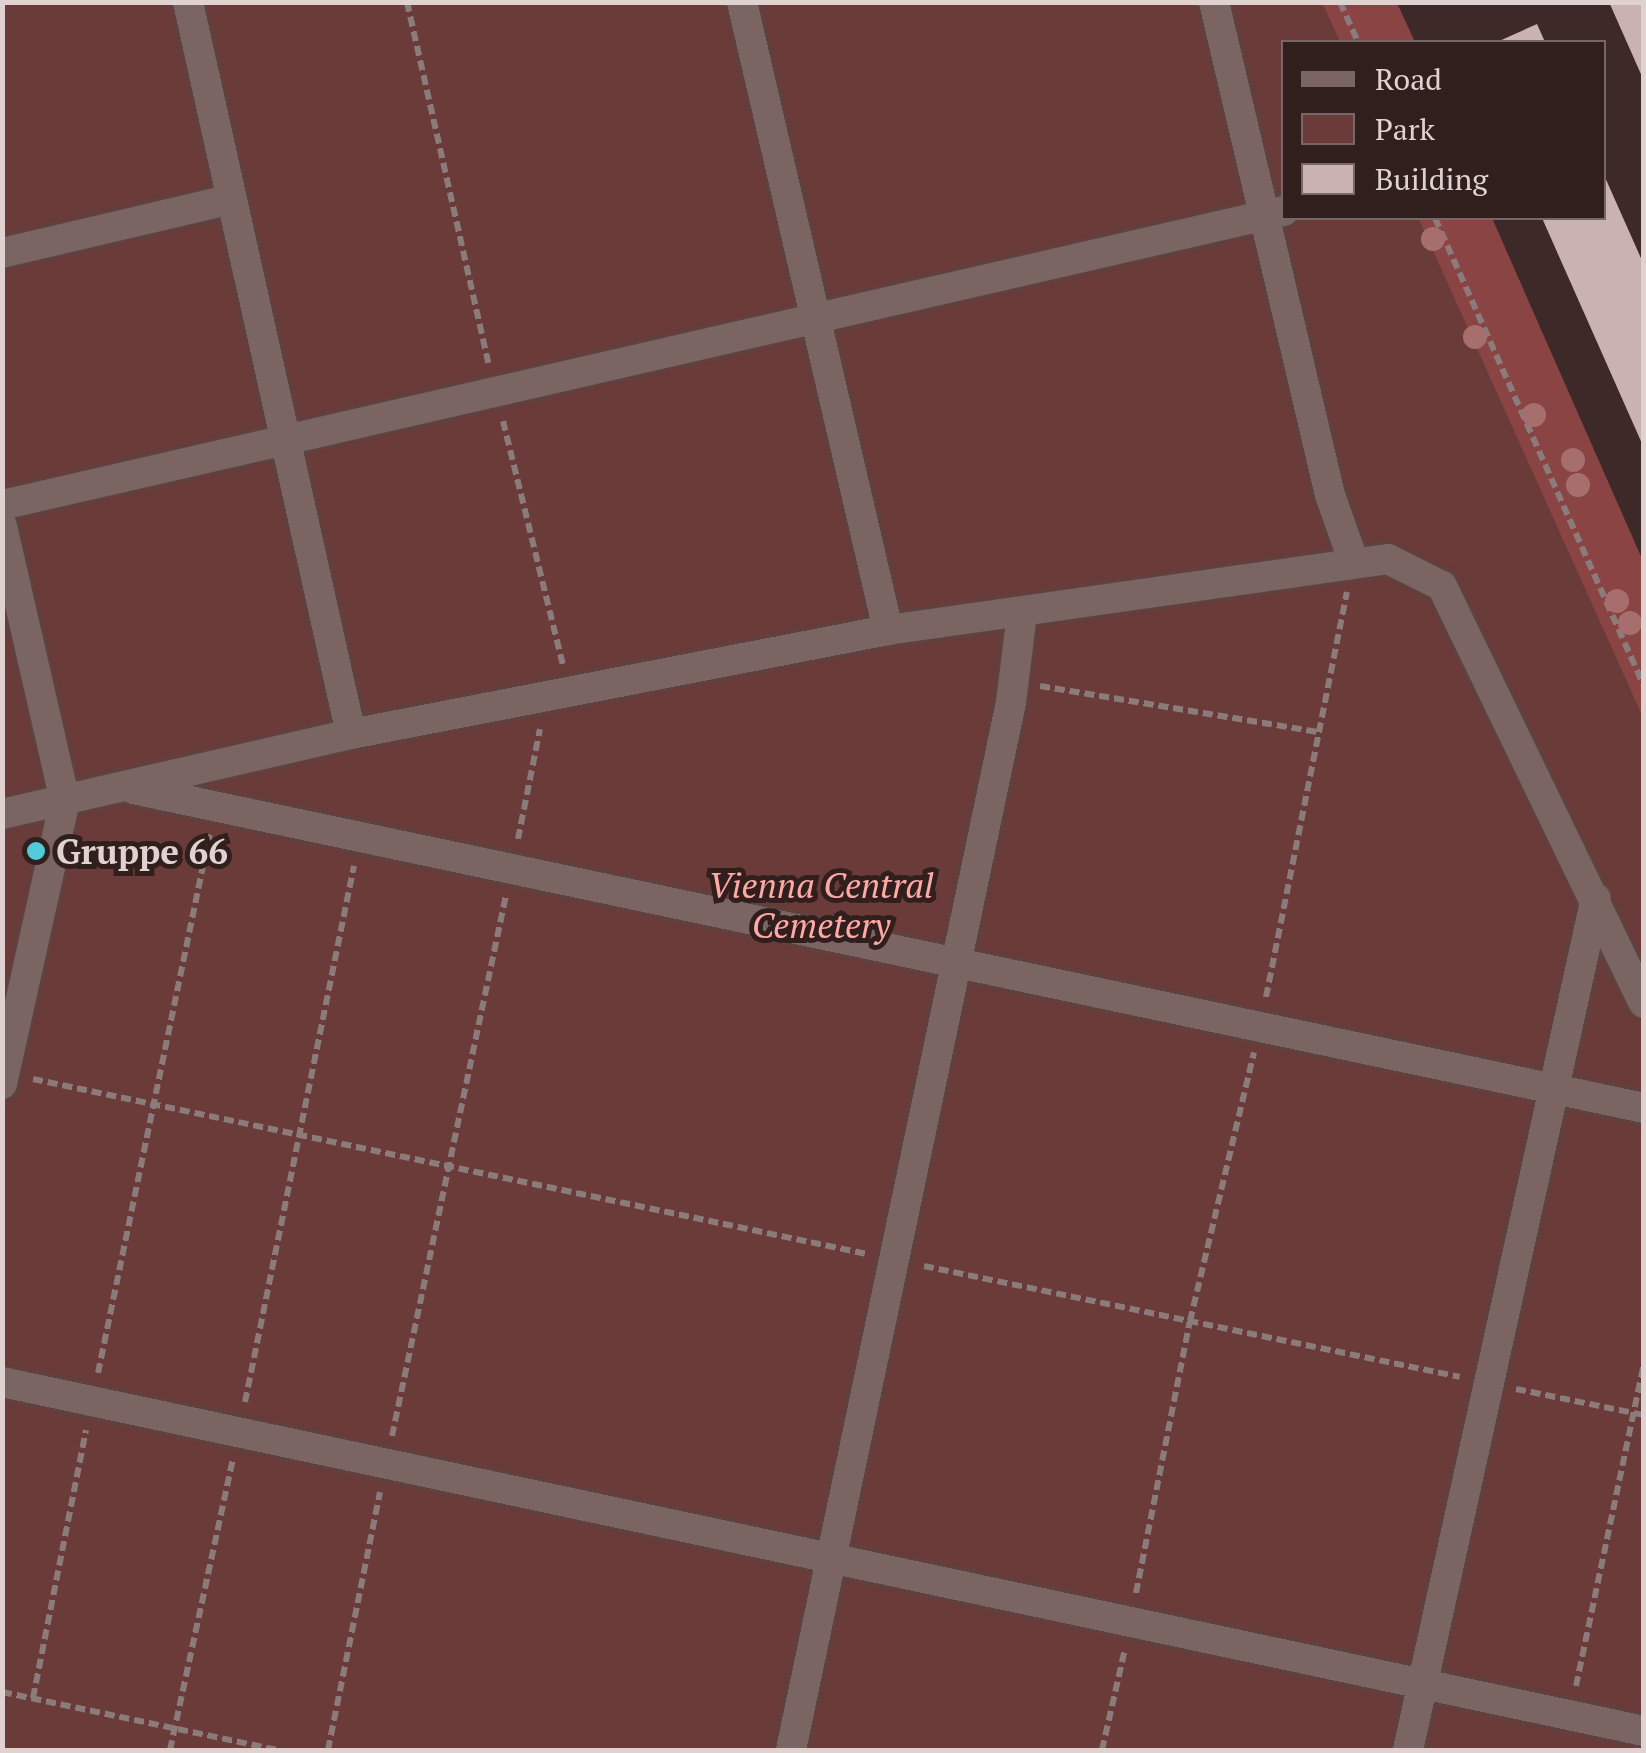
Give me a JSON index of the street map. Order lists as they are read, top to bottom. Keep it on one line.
{"parks":["Vienna Central Cemetery"],"places":["Gruppe 66"],"legend":["Road","Park","Building"]}
